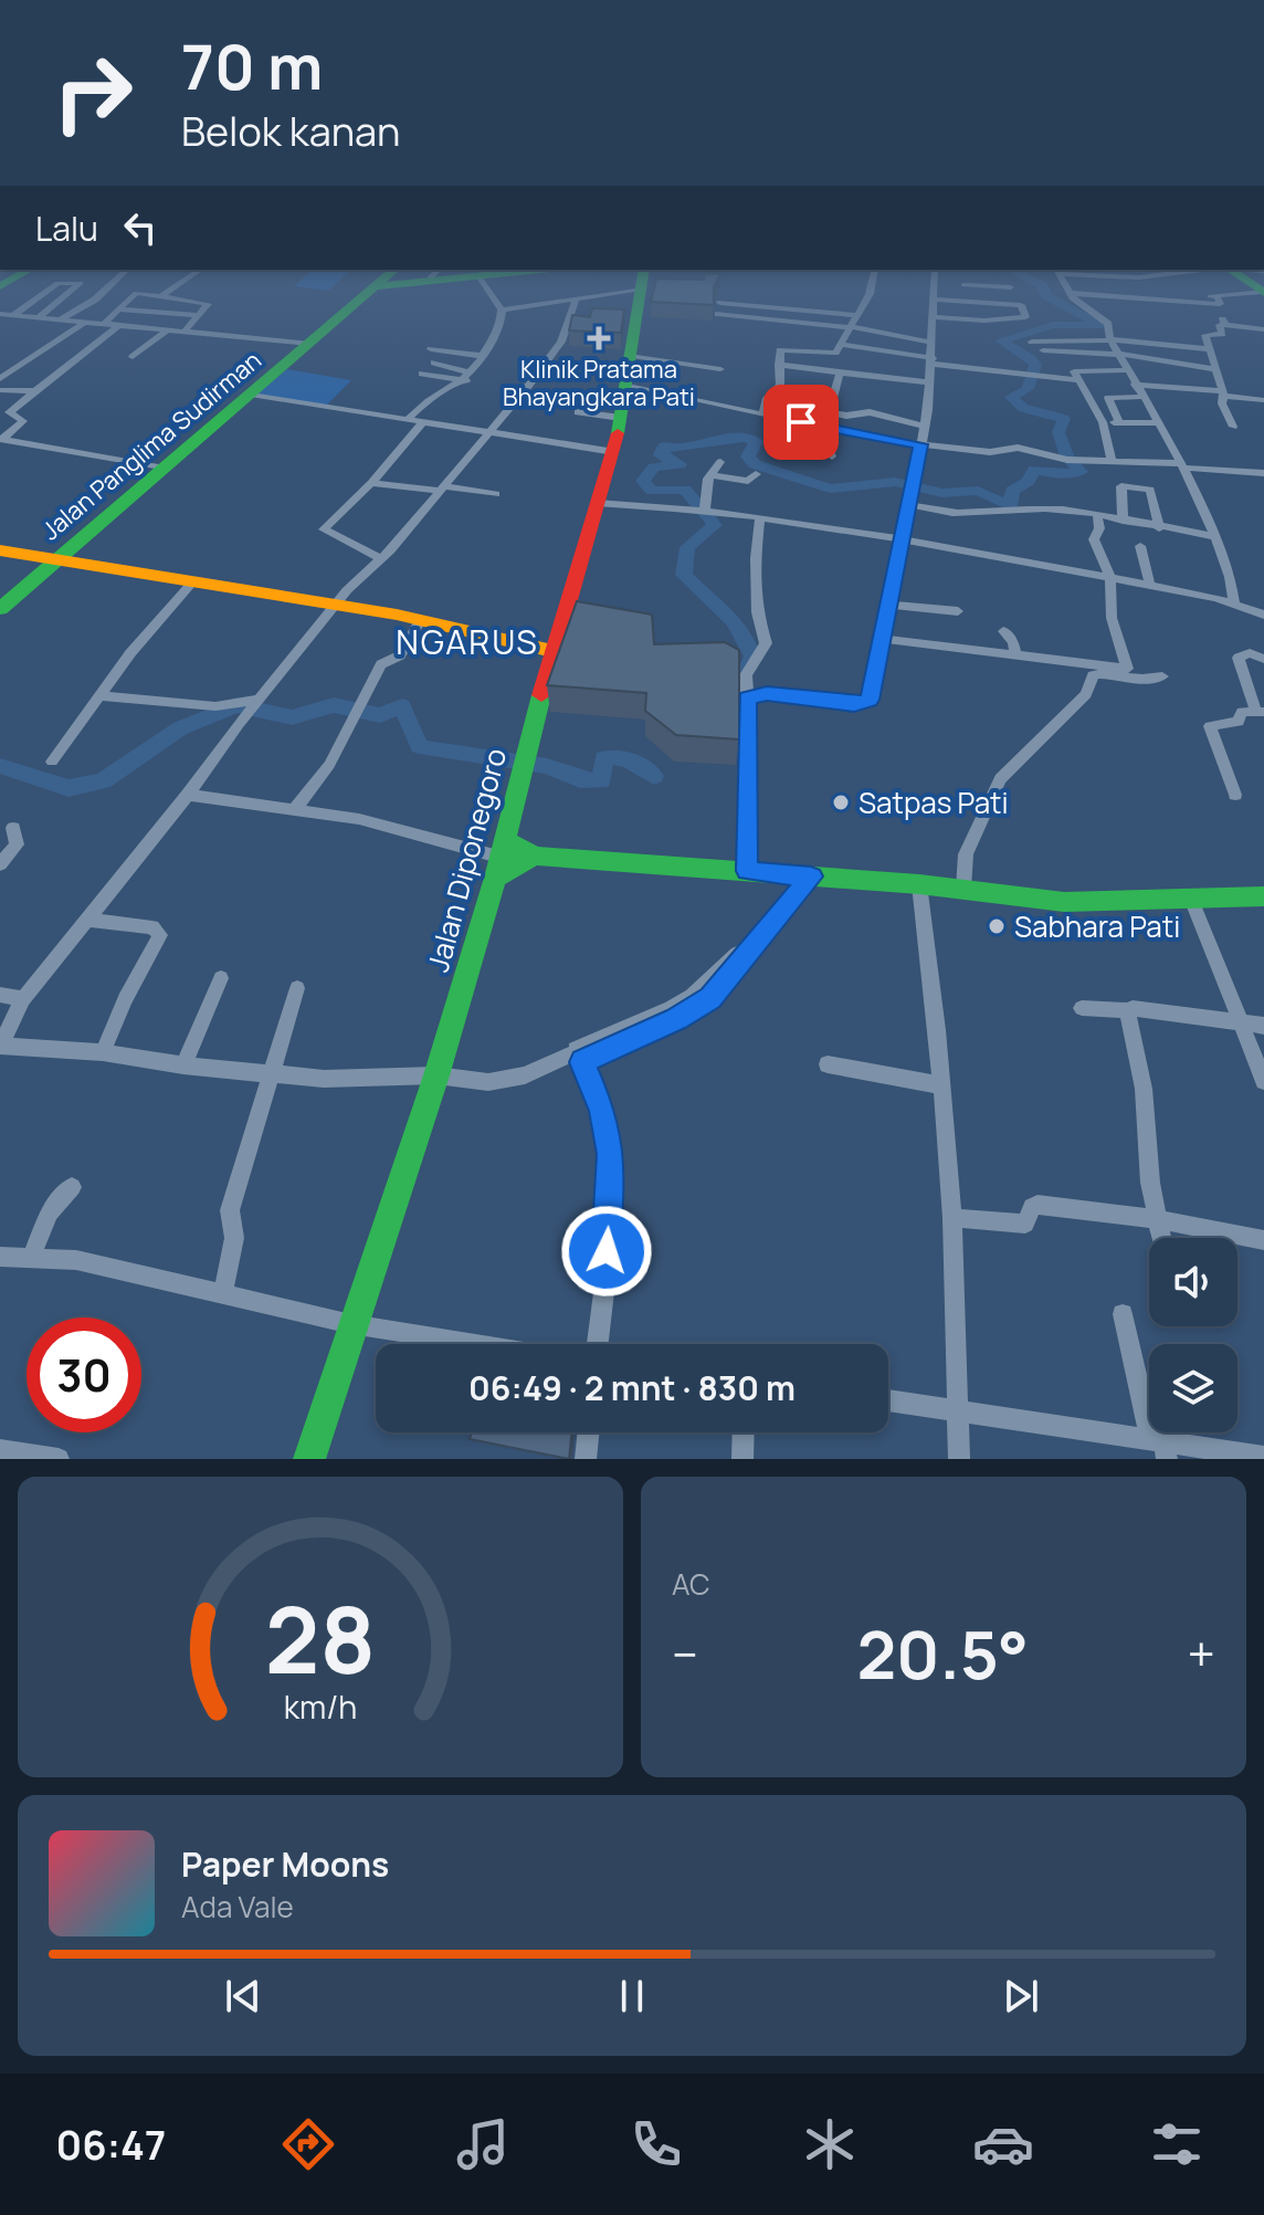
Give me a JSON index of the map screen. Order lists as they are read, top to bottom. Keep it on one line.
{"streets":{"main road":["Jalan Panglima Sudirman","Jalan Diponegoro"]},"districts":["NGARUS"],"places":{"health":["Klinik Pratama Bhayangkara Pati"],"other":["Satpas Pati","Sabhara Pati"]},"page":{"turn":["70 m","Belok kanan"],"then":"Lalu","limit":"30","trip":"06:49 · 2 mnt · 830 m","tile":"AC","heat":["−","20.5°","+"],"song":["Paper Moons","Ada Vale"],"tabs":"06:47","gauge":["28","km/h"]}}
